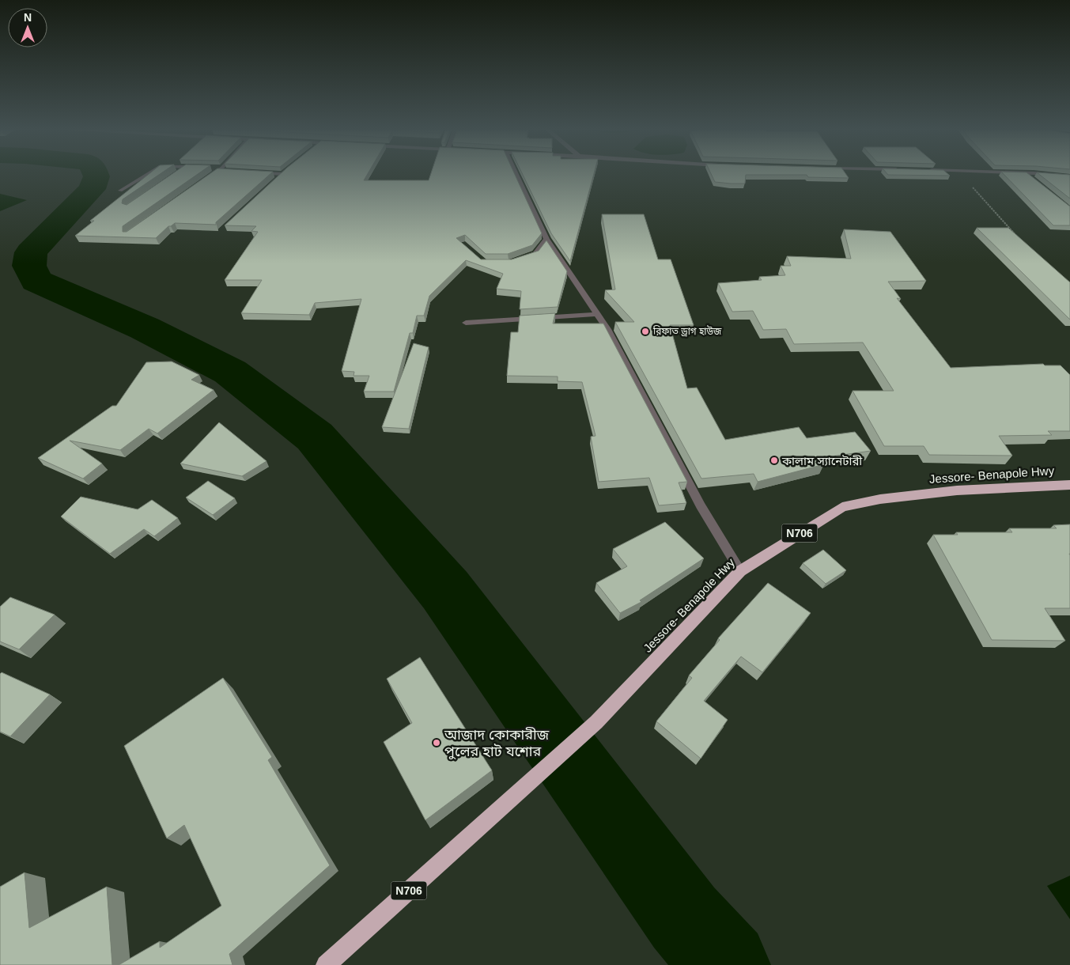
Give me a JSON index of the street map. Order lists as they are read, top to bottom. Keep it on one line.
{"streets":{"highway":["Jessore- Benapole Hwy","N706"]},"places":["রিফাত ড্রাগ হাউজ","কালাম স্যানেটারী","আজাদ কোকারীজ পুলের হাট যশোর"],"north":"top"}
